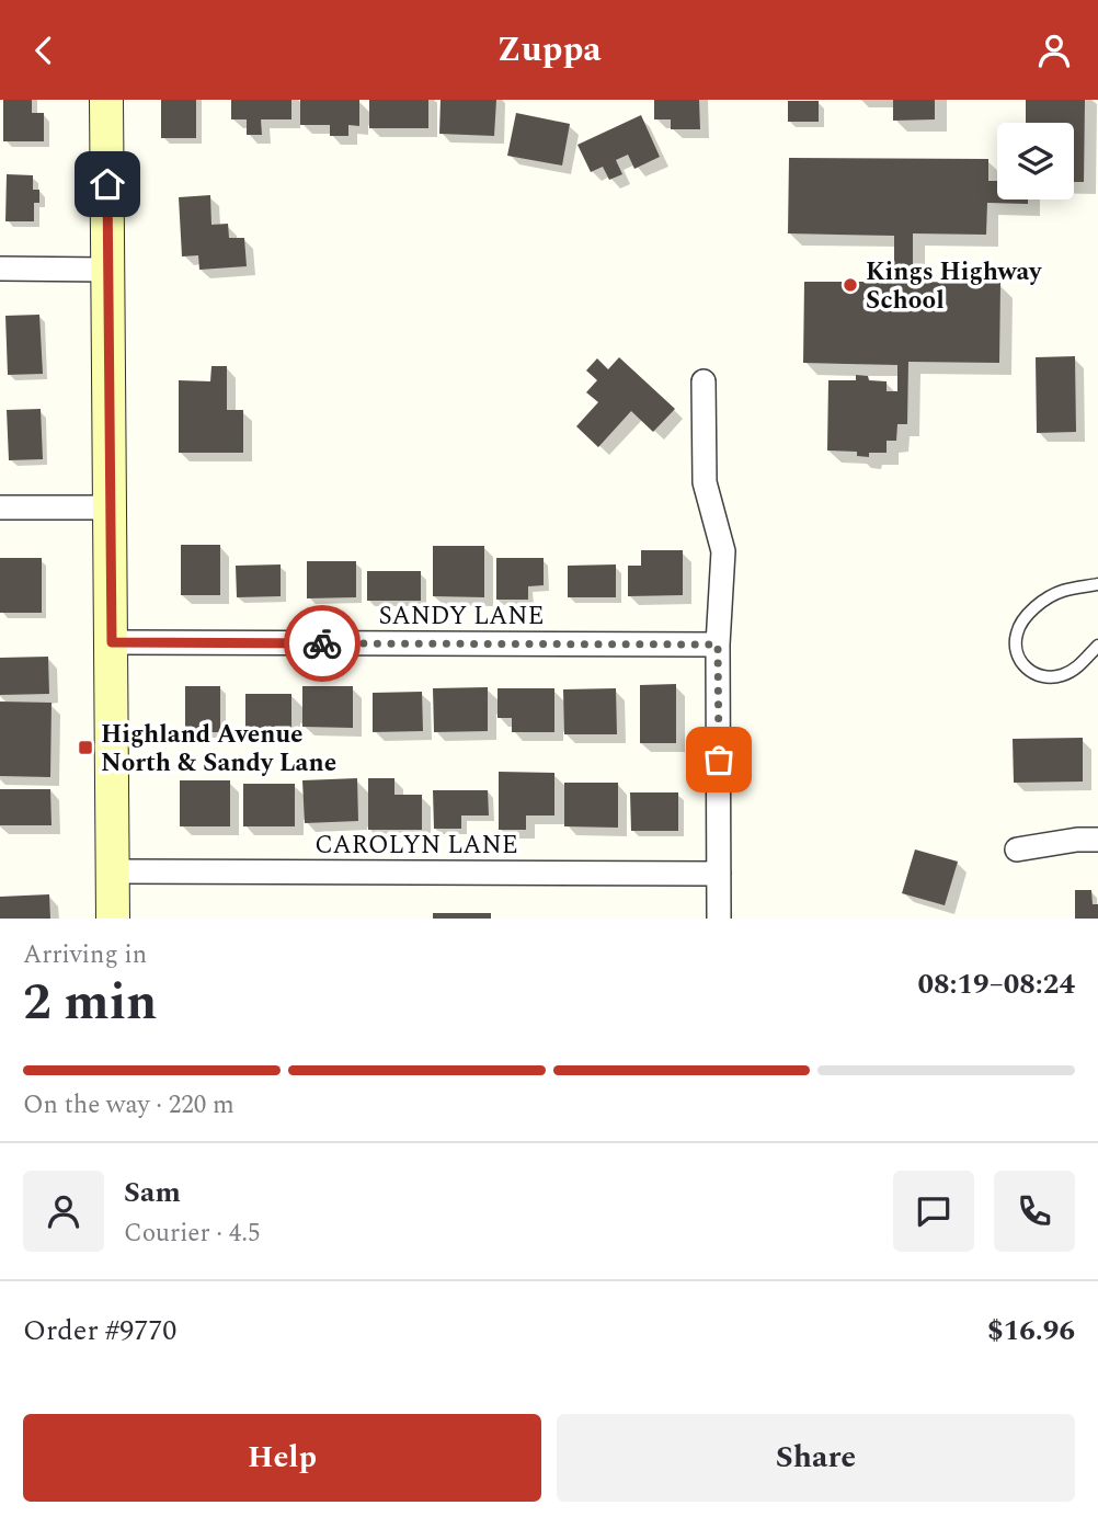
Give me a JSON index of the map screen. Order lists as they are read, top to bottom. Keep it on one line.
{"streets":{"street":["SANDY LANE","CAROLYN LANE"]},"places":{"other":["Kings Highway School"],"transit":["Highland Avenue North & Sandy Lane"]},"page":{"header":"Zuppa","heading":["2 min","Arriving in","08:19–08:24"],"panel":["Sam","Courier · 4.5","Order #9770","$16.96"],"bar":"On the way · 220 m","buttons":["Help","Share"]}}
